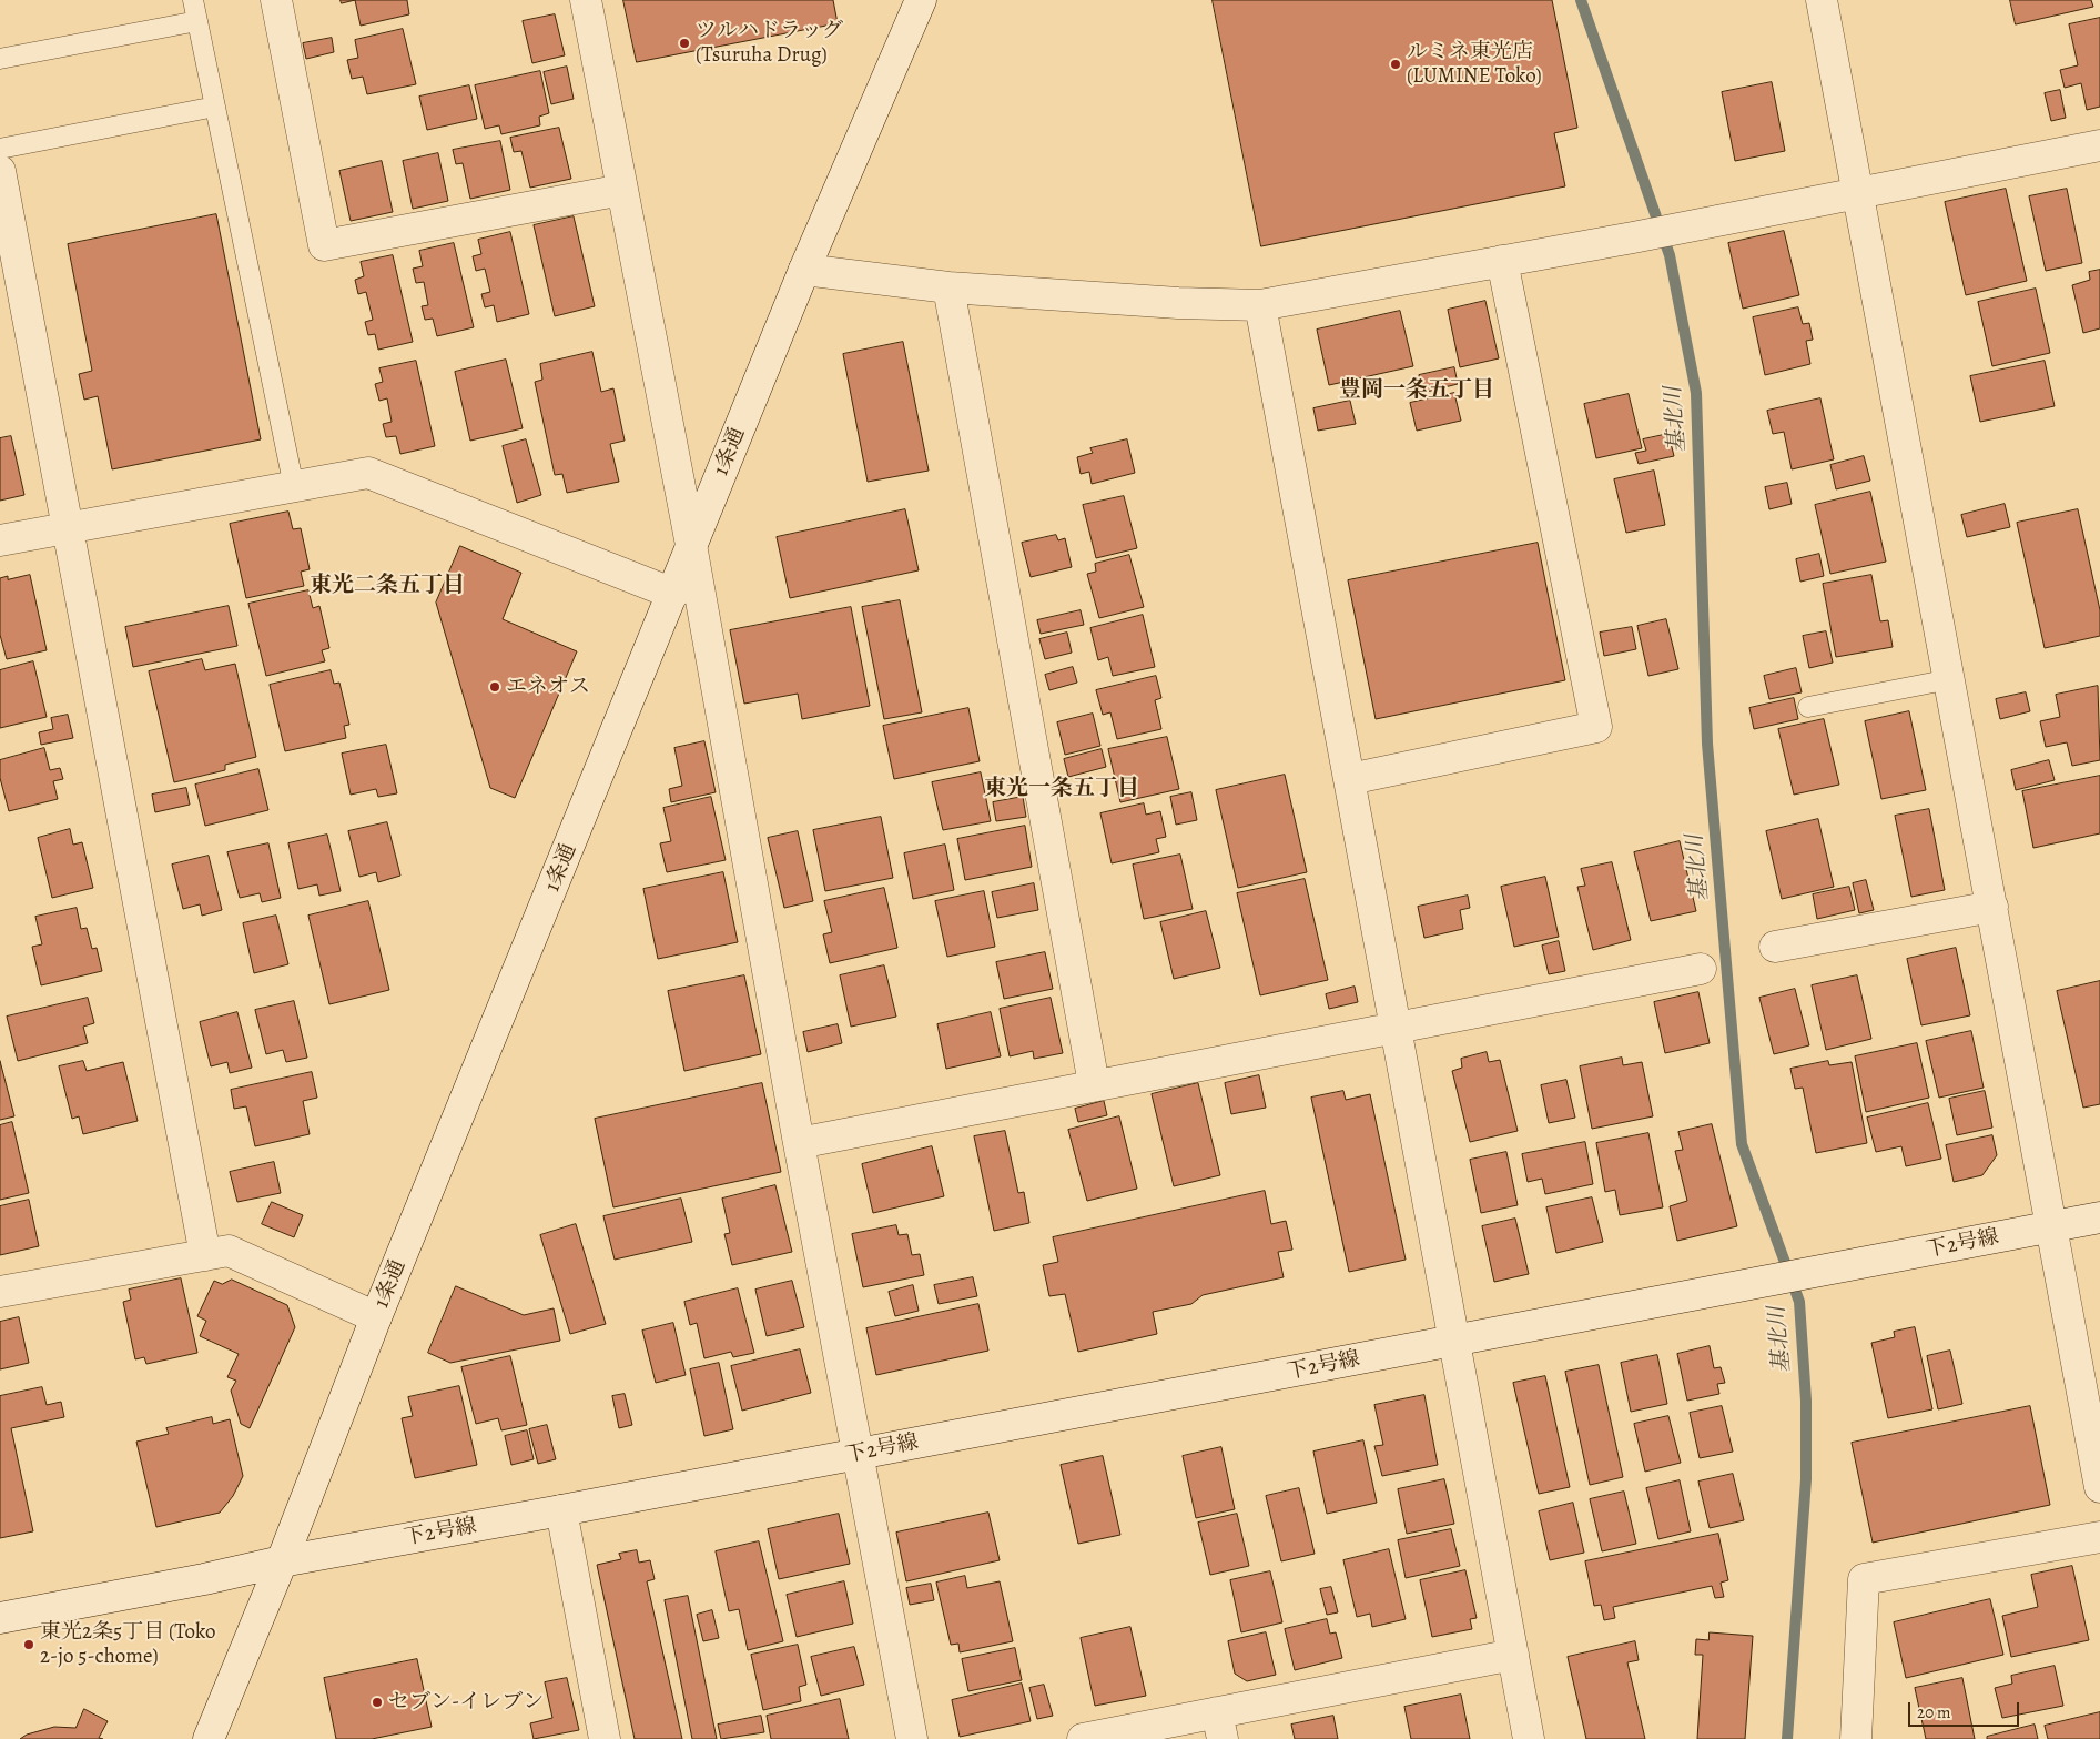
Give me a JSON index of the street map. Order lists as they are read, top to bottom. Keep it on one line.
{"streets":{"street":["1条通","下2号線"]},"crossings":[["1条通","下2号線"]],"districts":["豊岡一条五丁目","東光二条五丁目","東光一条五丁目"],"water":["基北川"],"places":["ツルハドラッグ (Tsuruha Drug)","ルミネ東光店 (LUMINE Toko)","エネオス","東光2条5丁目 (Toko 2-jo 5-chome)","セブン-イレブン"],"scale_bar":"20 m"}
